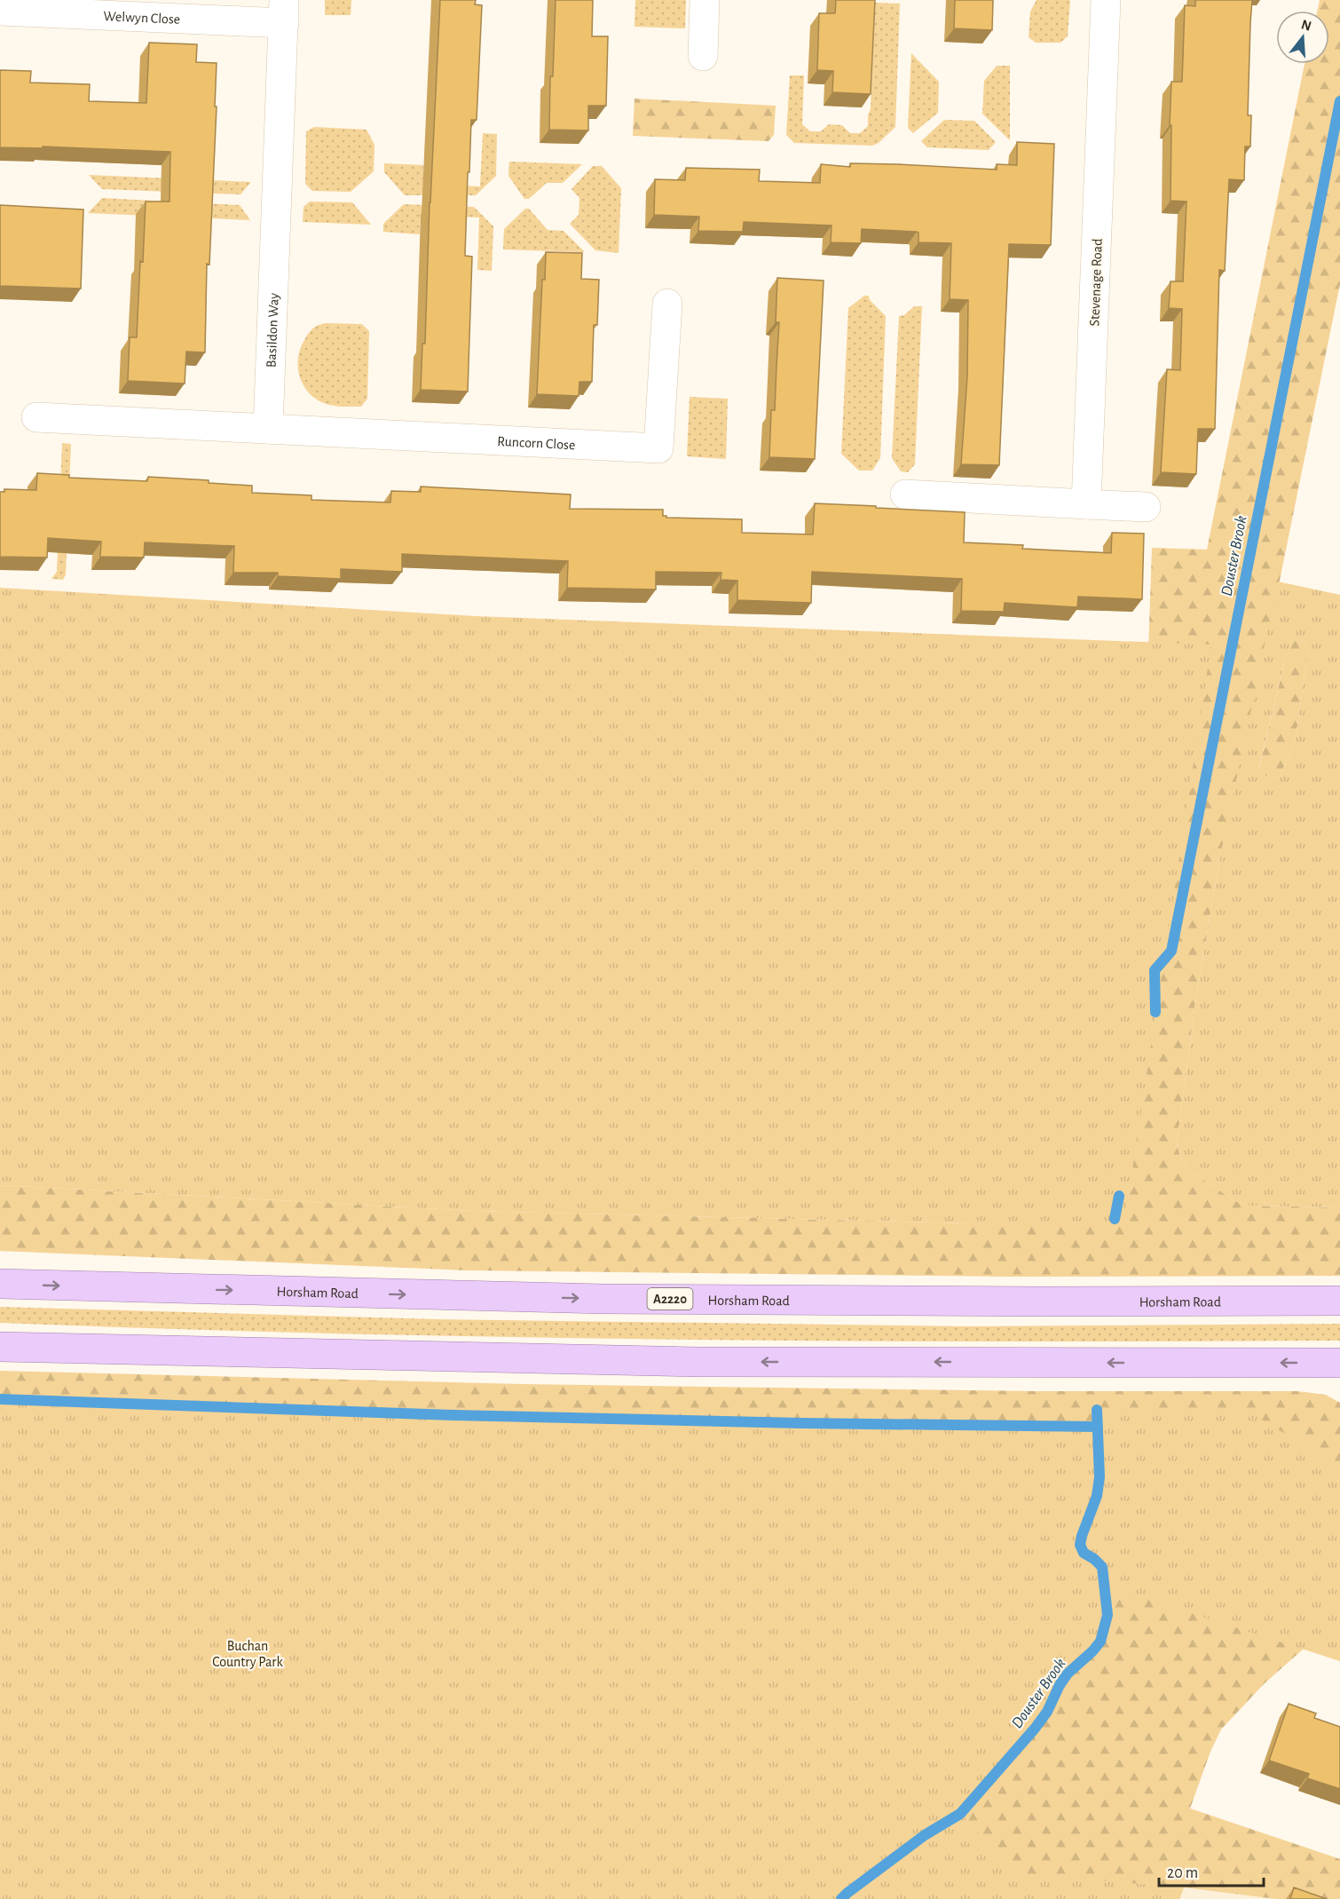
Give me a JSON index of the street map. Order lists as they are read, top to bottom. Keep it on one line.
{"streets":{"main road":["Horsham Road","A2220"],"street":["Welwyn Close","Stevenage Road","Basildon Way","Runcorn Close"]},"crossings":[["Welwyn Close","Basildon Way"],["Basildon Way","Runcorn Close"]],"water":["Douster Brook"],"parks":["Buchan Country Park"],"scale_bar":"20 m","north":"top"}
